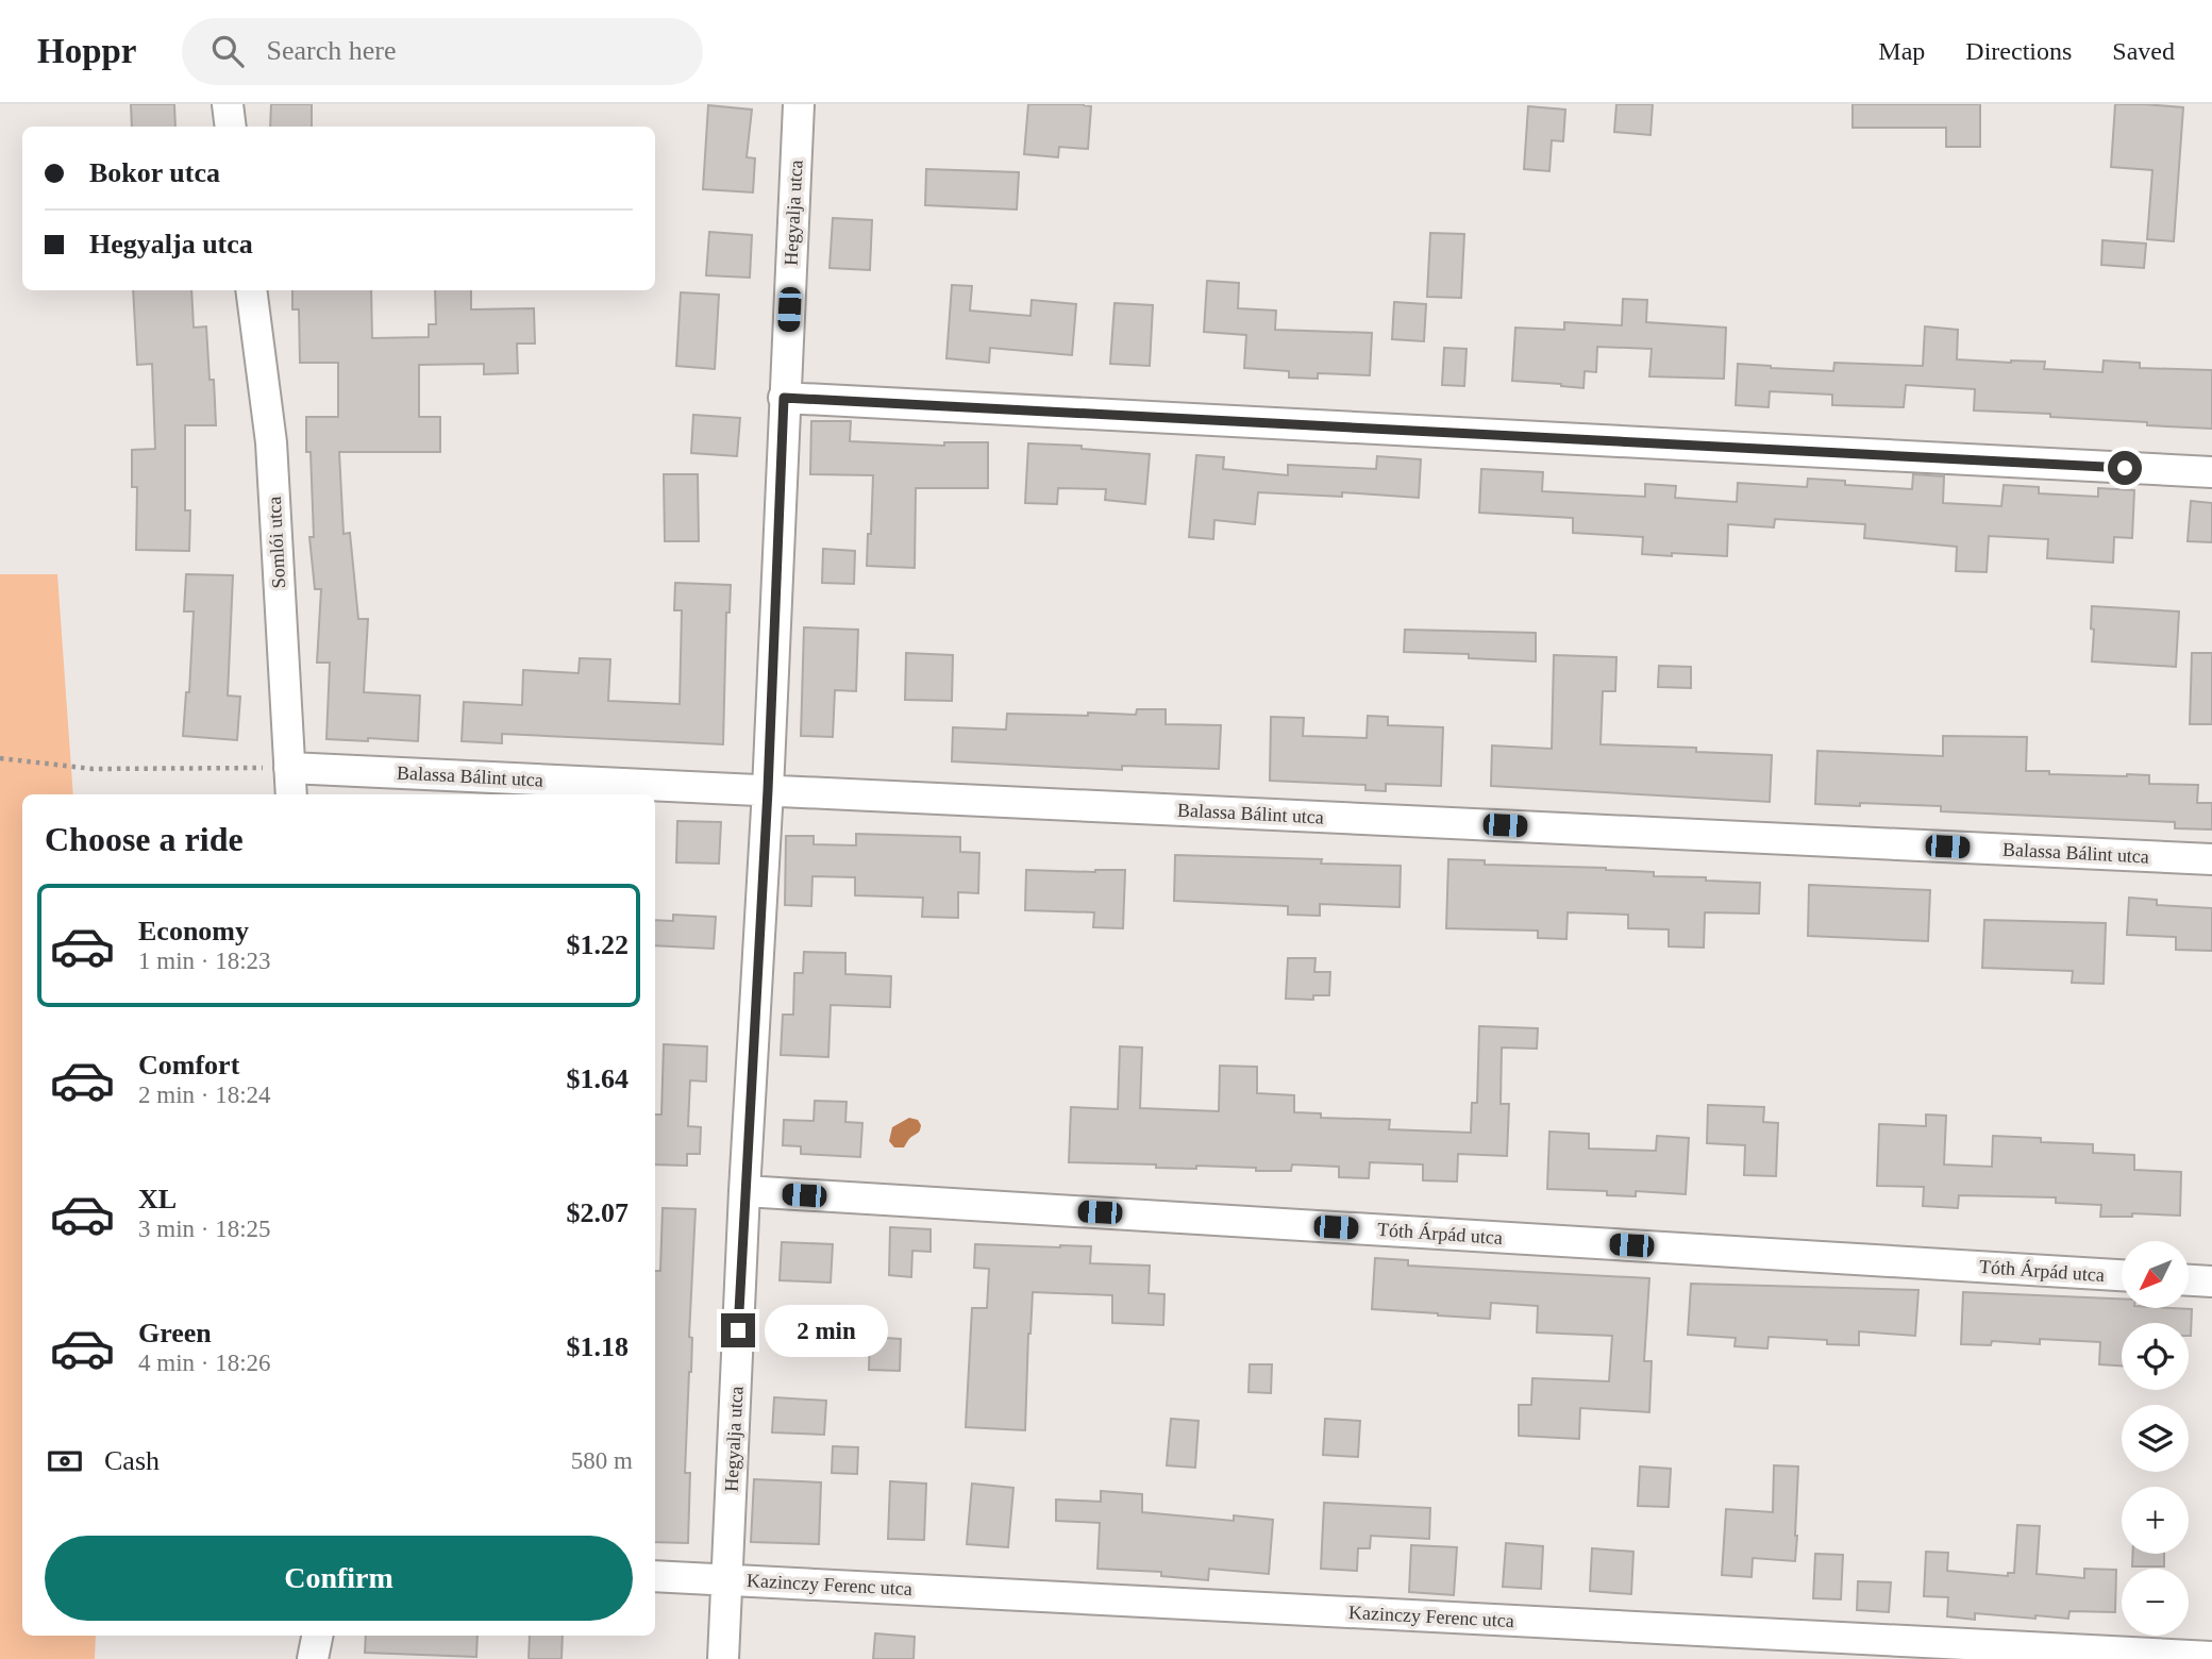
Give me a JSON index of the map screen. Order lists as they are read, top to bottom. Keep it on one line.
{"streets":{"street":["Hegyalja utca","Somlói utca","Balassa Bálint utca","Tóth Árpád utca","Kazinczy Ferenc utca"]},"crossings":[["Hegyalja utca","Balassa Bálint utca"],["Hegyalja utca","Tóth Árpád utca"],["Hegyalja utca","Kazinczy Ferenc utca"],["Somlói utca","Balassa Bálint utca"]],"north":"bottom left","page":{"header":"Hoppr","search":"Search here","nav":["Map","Directions","Saved"],"banner":["Bokor utca","Hegyalja utca"],"heading":"Choose a ride","list":[{"name":"Economy","note":"1 min · 18:23","value":"$1.22"},{"name":"Comfort","note":"2 min · 18:24","value":"$1.64"},{"name":"XL","note":"3 min · 18:25","value":"$2.07"},{"name":"Green","note":"4 min · 18:26","value":"$1.18"}],"map_buttons":["+","−"],"bubble":"2 min","pay":["Cash","580 m"],"buttons":"Confirm"}}
